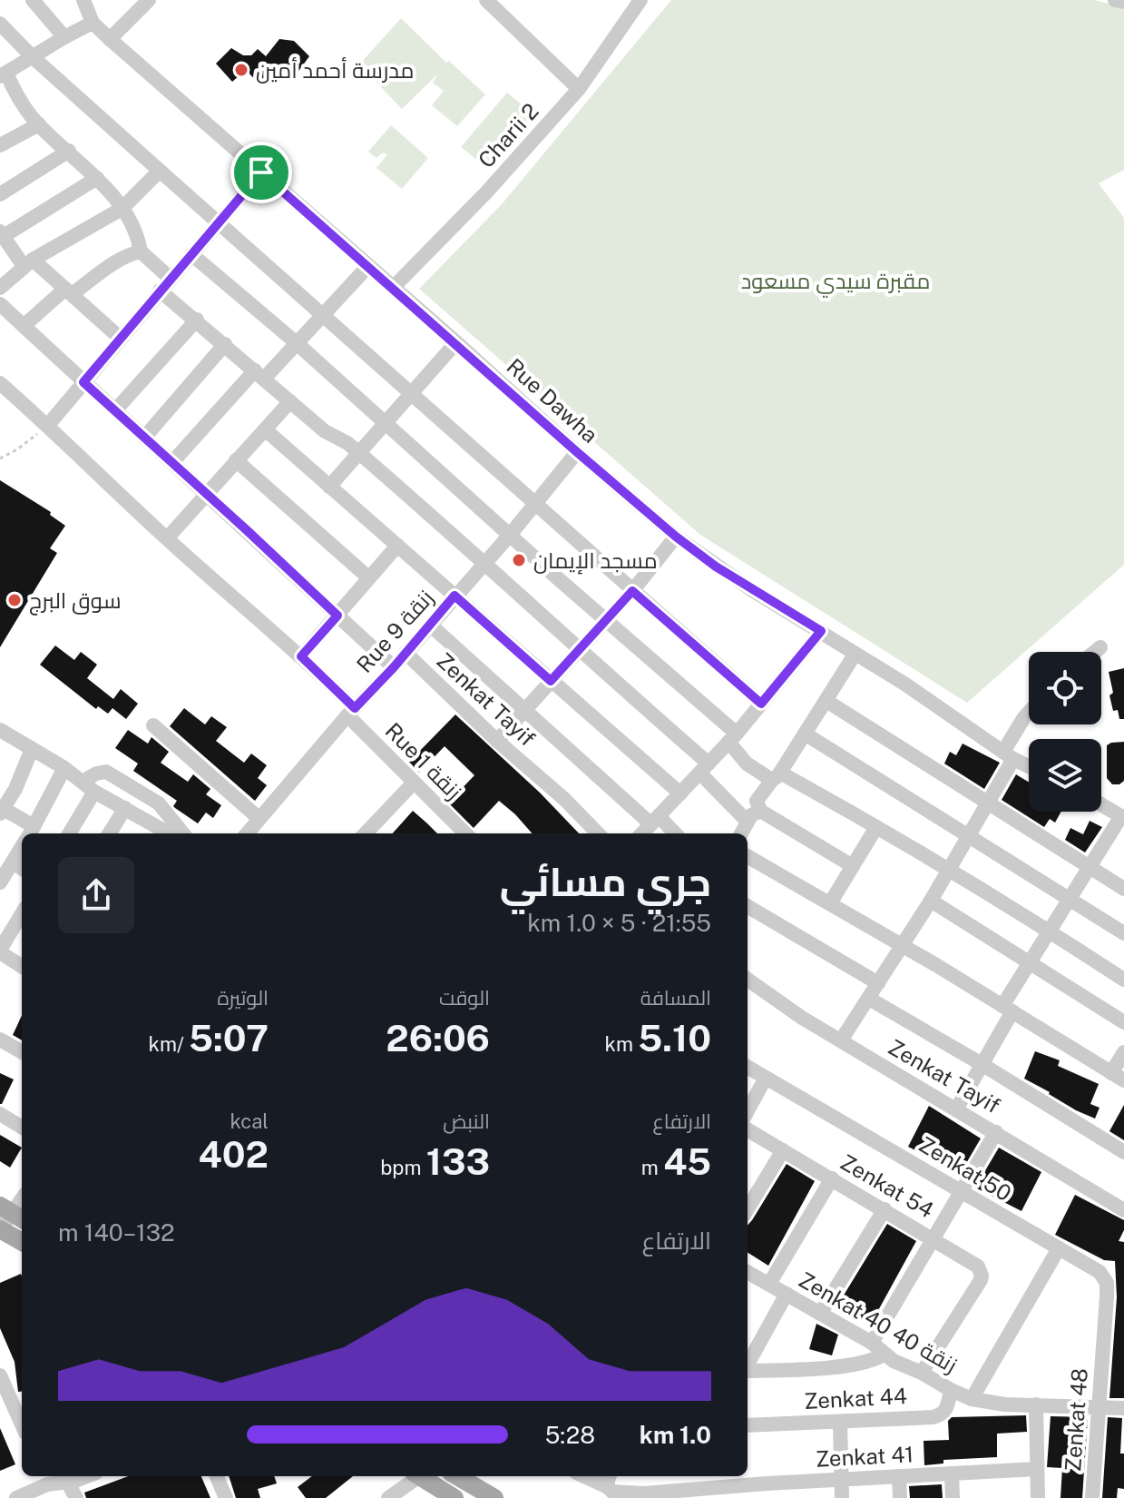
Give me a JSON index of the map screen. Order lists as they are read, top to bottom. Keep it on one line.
{"streets":{"street":["Charii 2","Rue Dawha","Rue 9 زنقة","Zenkat Tayif","Rue 1 زنقة","Zenkat 50","Zenkat 54","Zenkat 40 زنقة 40","Zenkat 44","Zenkat 48","Zenkat 41"]},"crossings":[["Charii 2","Rue Dawha"],["Rue Dawha","Rue 9 زنقة"],["Rue 9 زنقة","Zenkat Tayif"],["Rue 9 زنقة","Rue 1 زنقة"],["Zenkat 50","Zenkat 48"],["Zenkat 54","Zenkat 40 زنقة 40"],["Zenkat 40 زنقة 40","Zenkat 44"],["Zenkat 40 زنقة 40","Zenkat 48"]],"parks":["مقبرة سيدي مسعود"],"places":["مدرسة أحمد أمين","مسجد الإيمان","سوق البرج"],"page":{"heading":["جري مسائي","21:55 · 5 × 1.0 km"],"stats":[["المسافة","5.10 km"],["الوقت","26:06"],["الوتيرة","5:07 /km"],["الارتفاع","45 m"],["النبض","133 bpm"],["kcal","402"]],"chart":["الارتفاع","132–140 m"],"list":[{"name":"1.0 km","note":"5:28"}]}}
